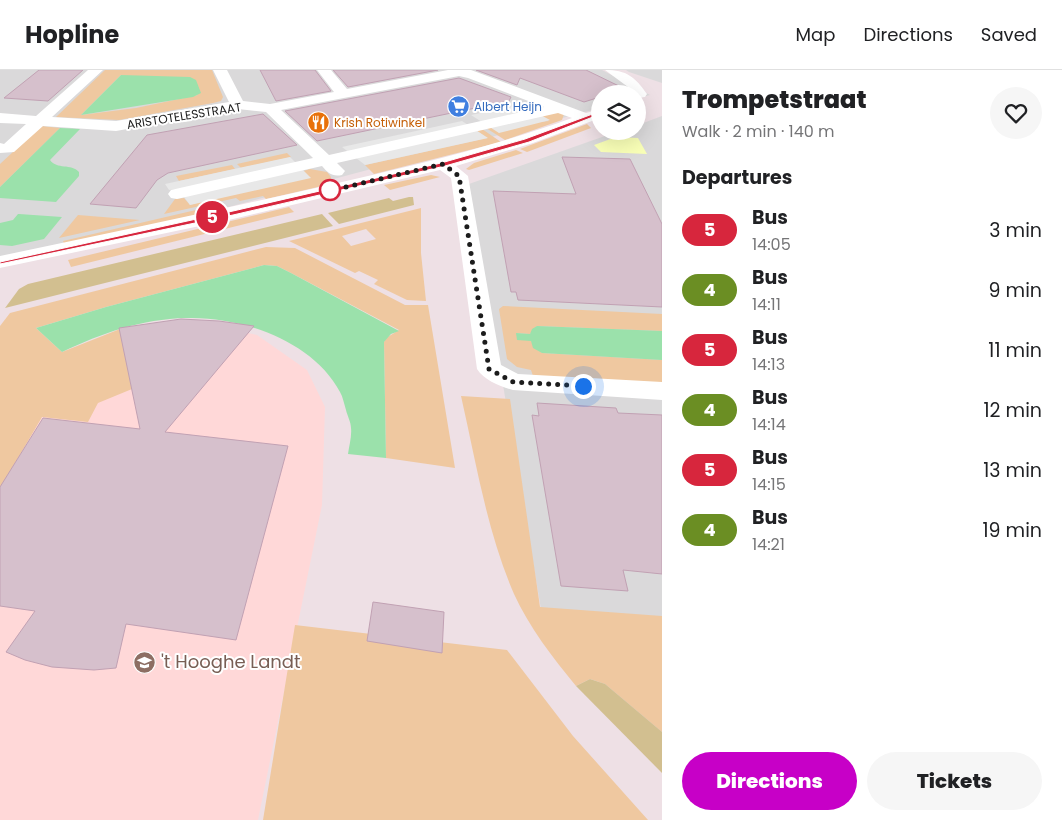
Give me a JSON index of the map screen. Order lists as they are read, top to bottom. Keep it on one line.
{"streets":{"street":["ARISTOTELESSTRAAT"]},"places":{"supermarket":["Albert Heijn"],"restaurant":["Krish Rotiwinkel"],"school or university":["'t Hooghe Landt"]},"lines":["bus line 5"],"page":{"header":"Hopline","nav":["Map","Directions","Saved"],"on_map":"5","heading":[["Trompetstraat","Walk · 2 min · 140 m"],"Departures"],"list":[{"mark":"5","name":"Bus","note":"14:05","value":"3 min"},{"mark":"4","name":"Bus","note":"14:11","value":"9 min"},{"mark":"5","name":"Bus","note":"14:13","value":"11 min"},{"mark":"4","name":"Bus","note":"14:14","value":"12 min"},{"mark":"5","name":"Bus","note":"14:15","value":"13 min"},{"mark":"4","name":"Bus","note":"14:21","value":"19 min"}],"buttons":["Directions","Tickets"]}}
